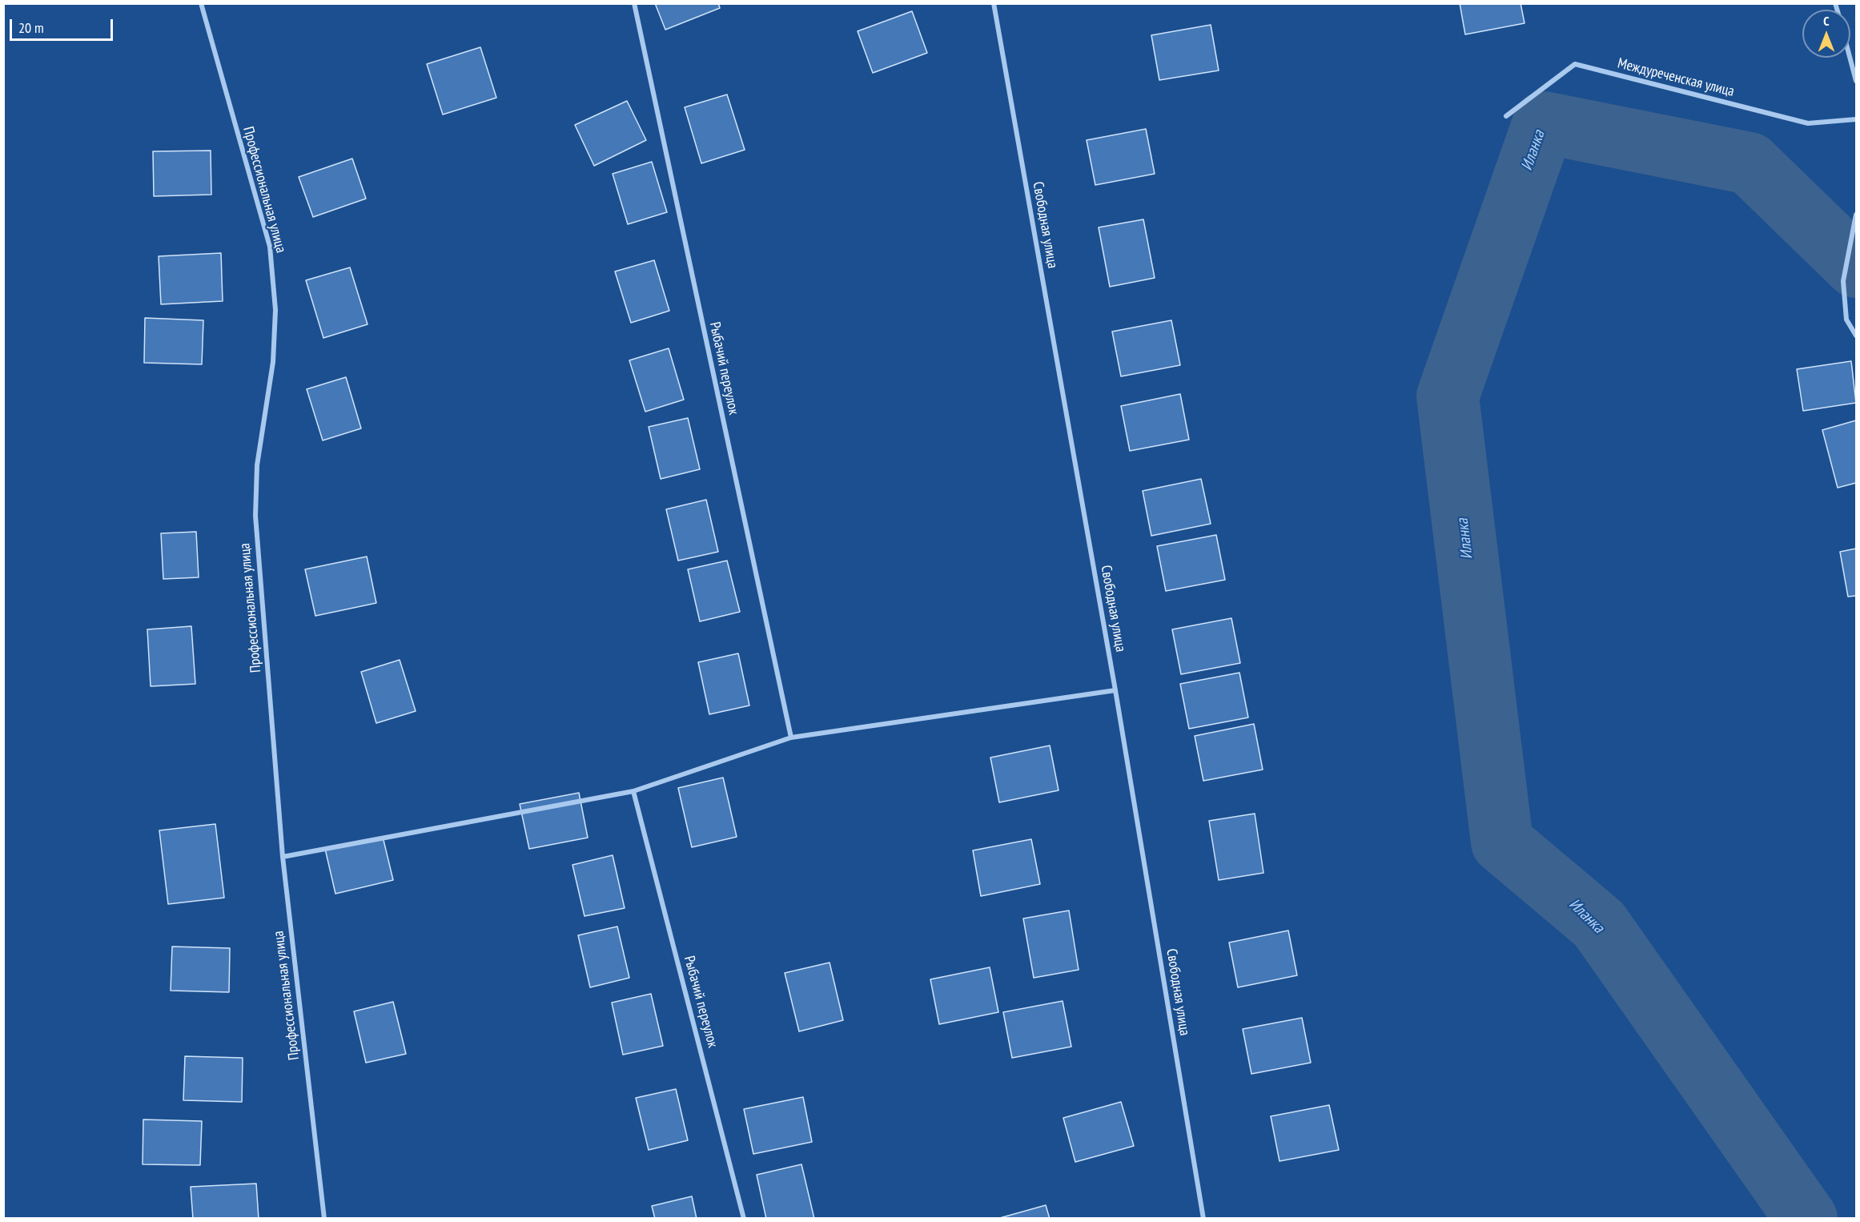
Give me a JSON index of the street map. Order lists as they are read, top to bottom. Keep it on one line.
{"streets":{"street":["Междуреченская улица","Профессиональная улица","Свободная улица","Рыбачий переулок"]},"water":["Иланка"],"scale_bar":"20 m","north":"top"}
